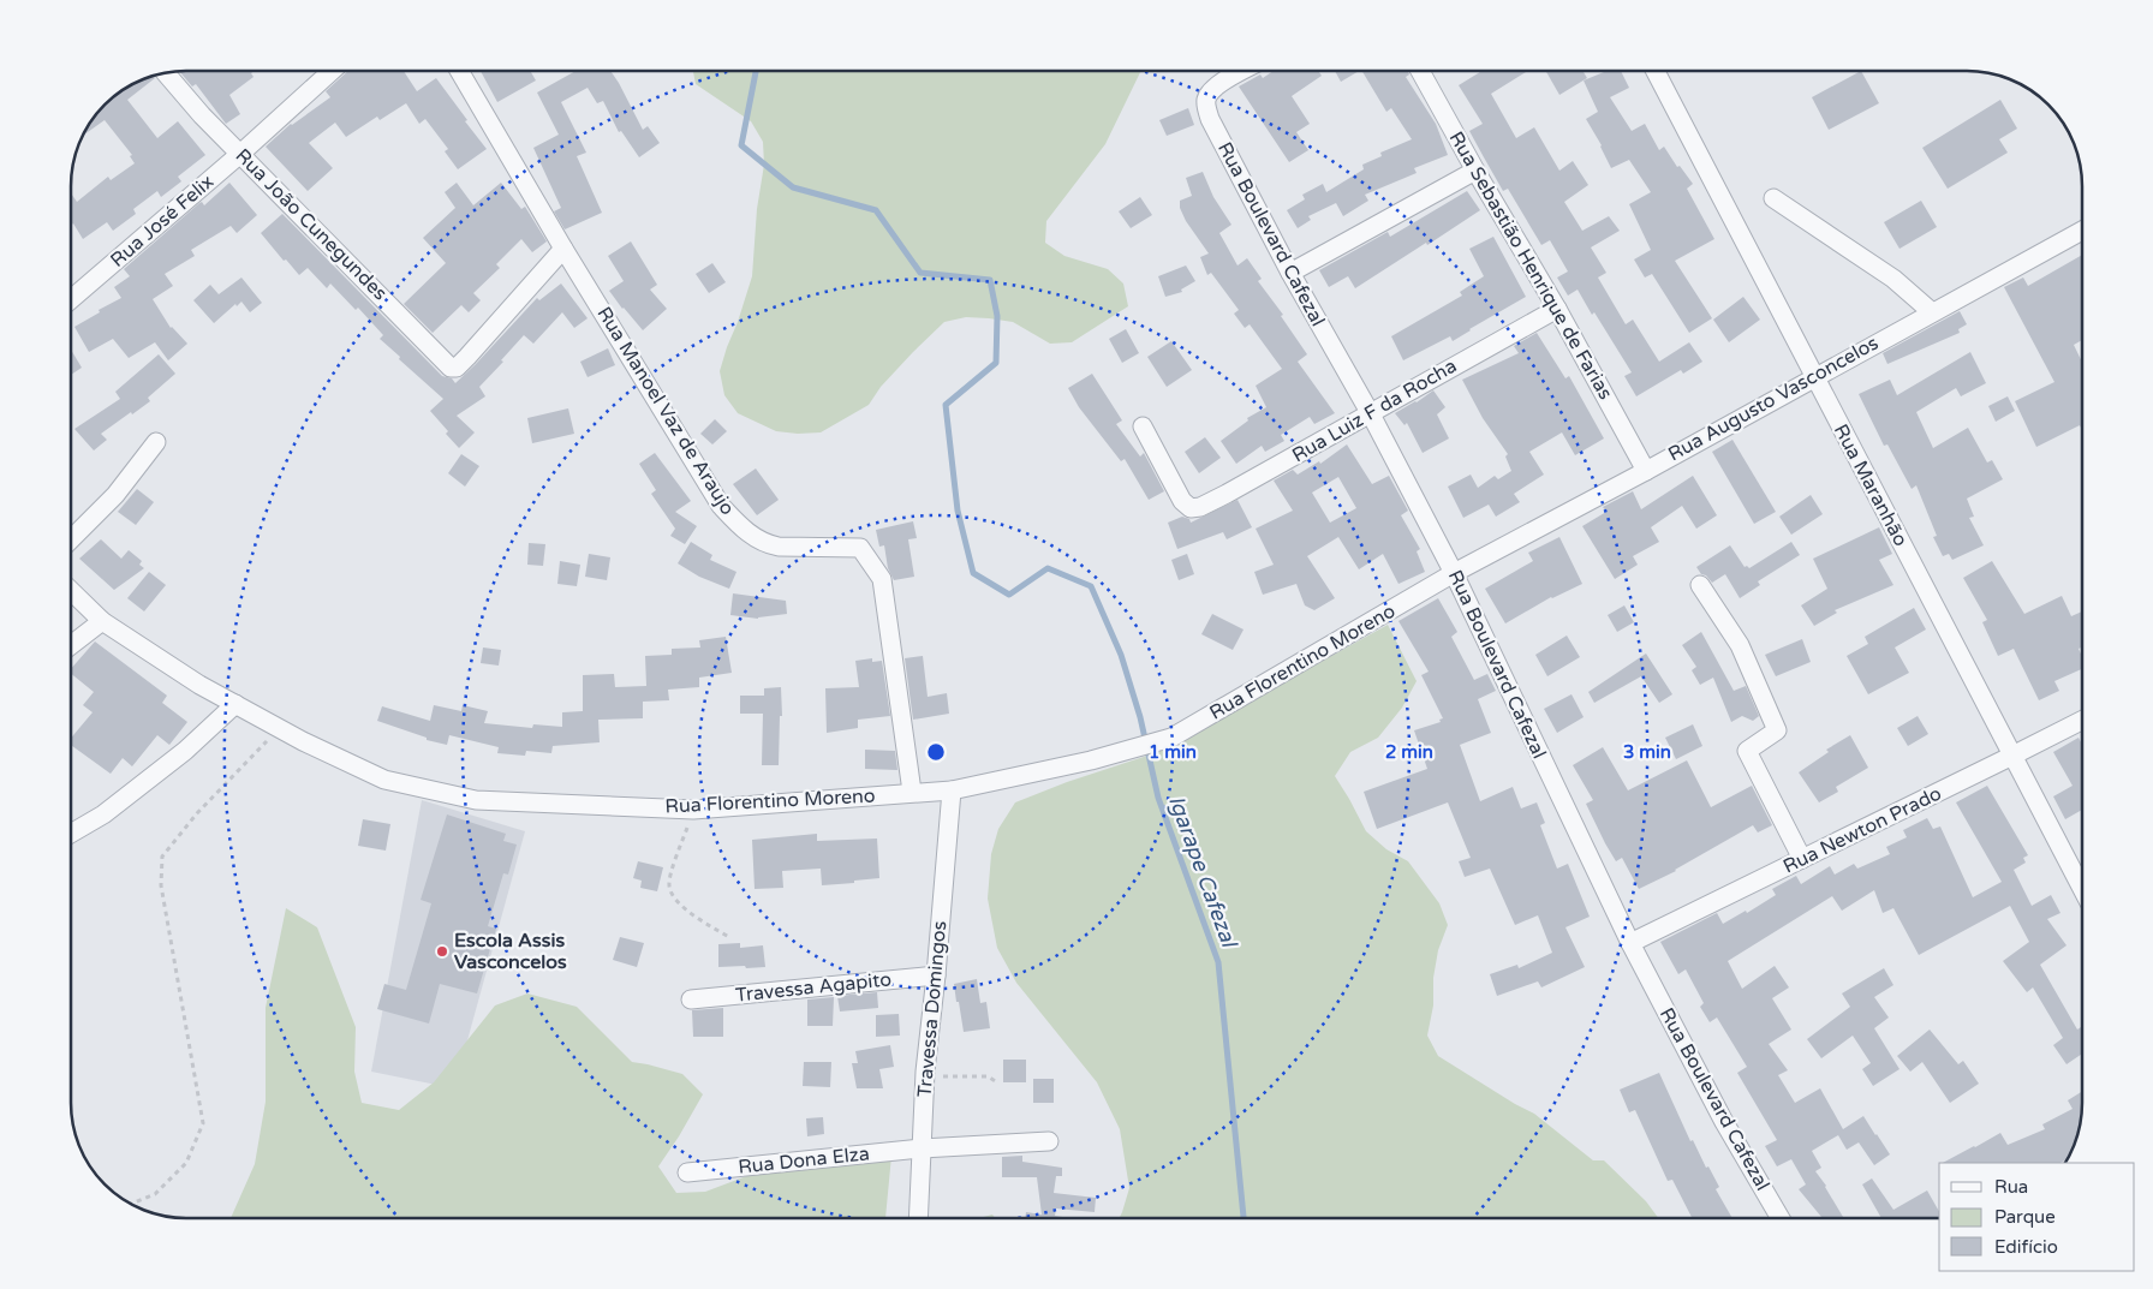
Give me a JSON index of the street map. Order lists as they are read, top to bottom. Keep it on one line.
{"streets":{"street":["Rua José Felix","Rua João Cunegundes","Rua Boulevard Cafezal","Rua Sebastião Henrique de Farias","Rua Augusto Vasconcelos","Rua Manoel Vaz de Araujo","Rua Luiz F da Rocha","Rua Maranhão","Rua Florentino Moreno","Rua Newton Prado","Travessa Agapito","Travessa Domingos","Rua Dona Elza"]},"crossings":[["Rua José Felix","Rua João Cunegundes"],["Rua João Cunegundes","Rua Manoel Vaz de Araujo"],["Rua Boulevard Cafezal","Rua Augusto Vasconcelos"],["Rua Boulevard Cafezal","Rua Luiz F da Rocha"],["Rua Boulevard Cafezal","Rua Florentino Moreno"],["Rua Boulevard Cafezal","Rua Newton Prado"],["Rua Sebastião Henrique de Farias","Rua Augusto Vasconcelos"],["Rua Sebastião Henrique de Farias","Rua Luiz F da Rocha"],["Rua Augusto Vasconcelos","Rua Maranhão"],["Rua Augusto Vasconcelos","Rua Florentino Moreno"],["Rua Manoel Vaz de Araujo","Rua Florentino Moreno"],["Rua Maranhão","Rua Newton Prado"],["Rua Florentino Moreno","Travessa Domingos"],["Travessa Agapito","Travessa Domingos"],["Travessa Domingos","Rua Dona Elza"]],"water":["Igarape Cafezal"],"places":["Escola Assis Vasconcelos"],"legend":["Rua","Parque","Edifício"],"rings":["1 min","2 min","3 min"]}
